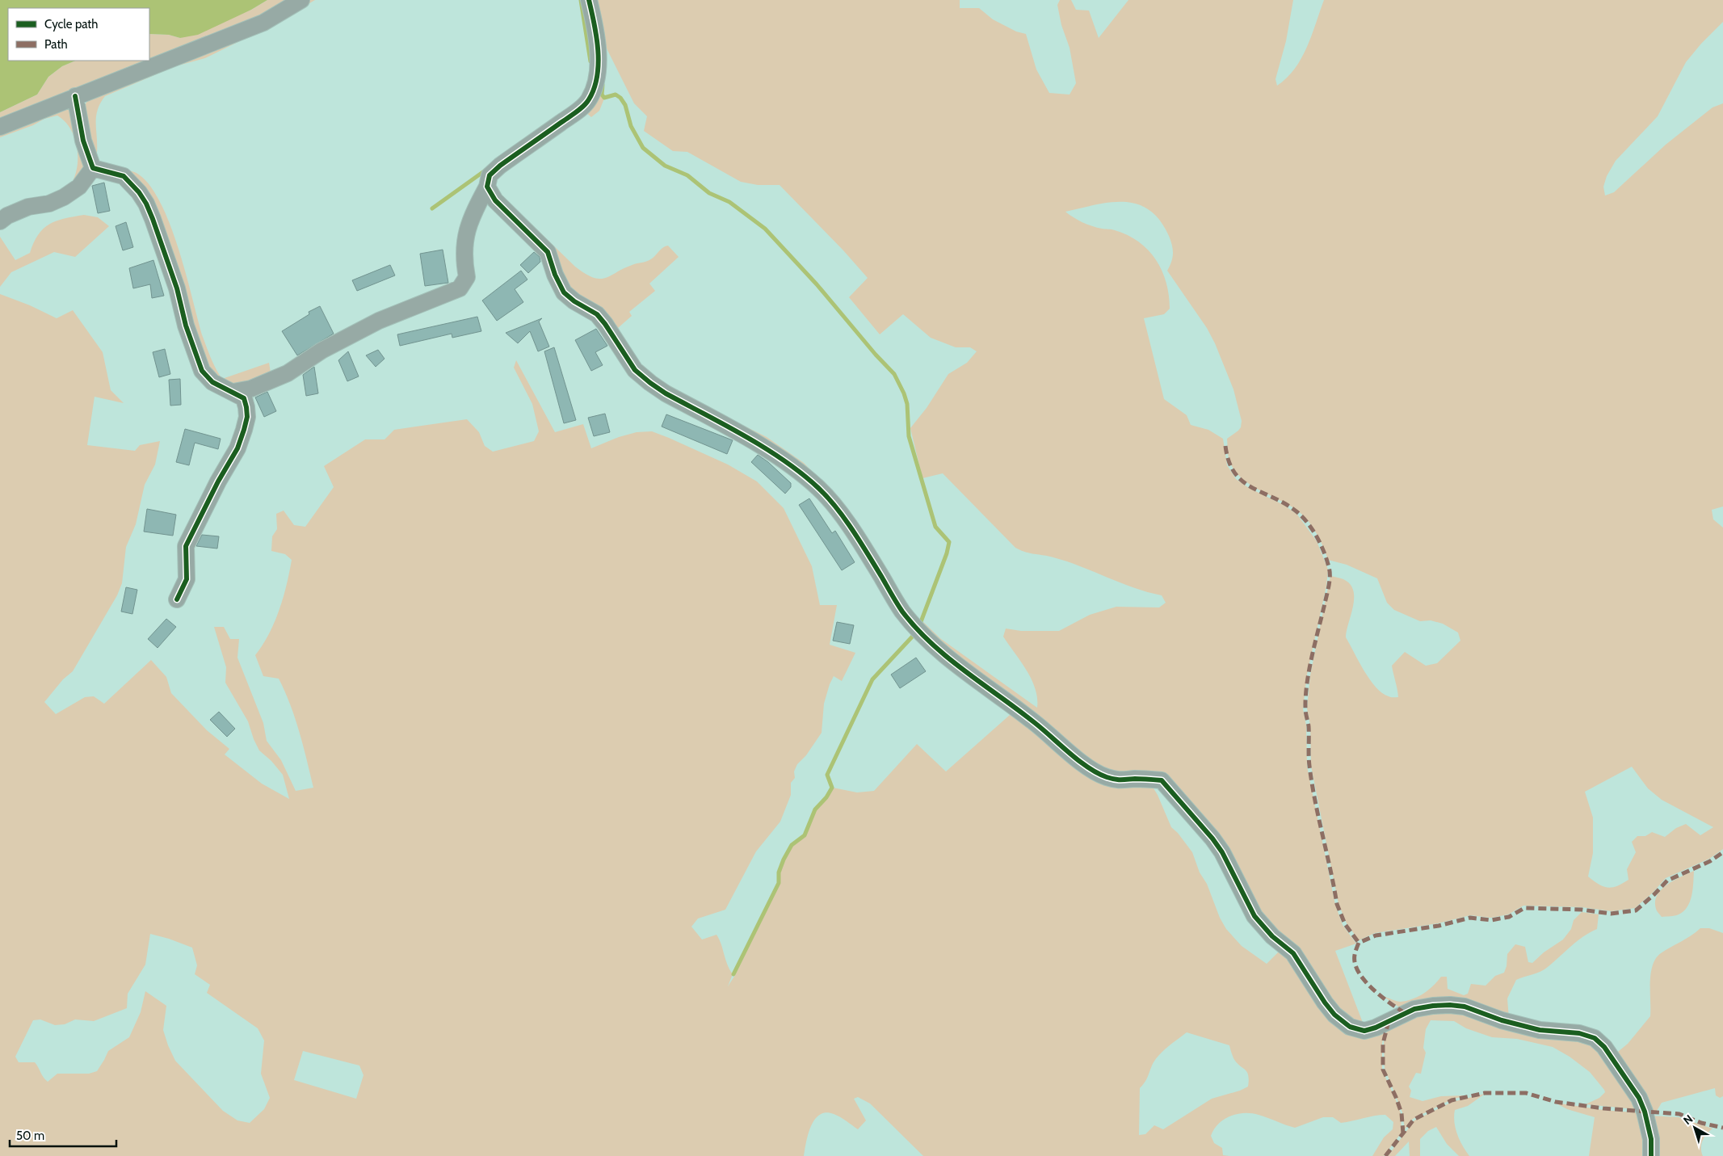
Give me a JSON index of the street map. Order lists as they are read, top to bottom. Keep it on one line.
{"legend":["Cycle path","Path"],"scale_bar":"50 m","north":"top left"}
